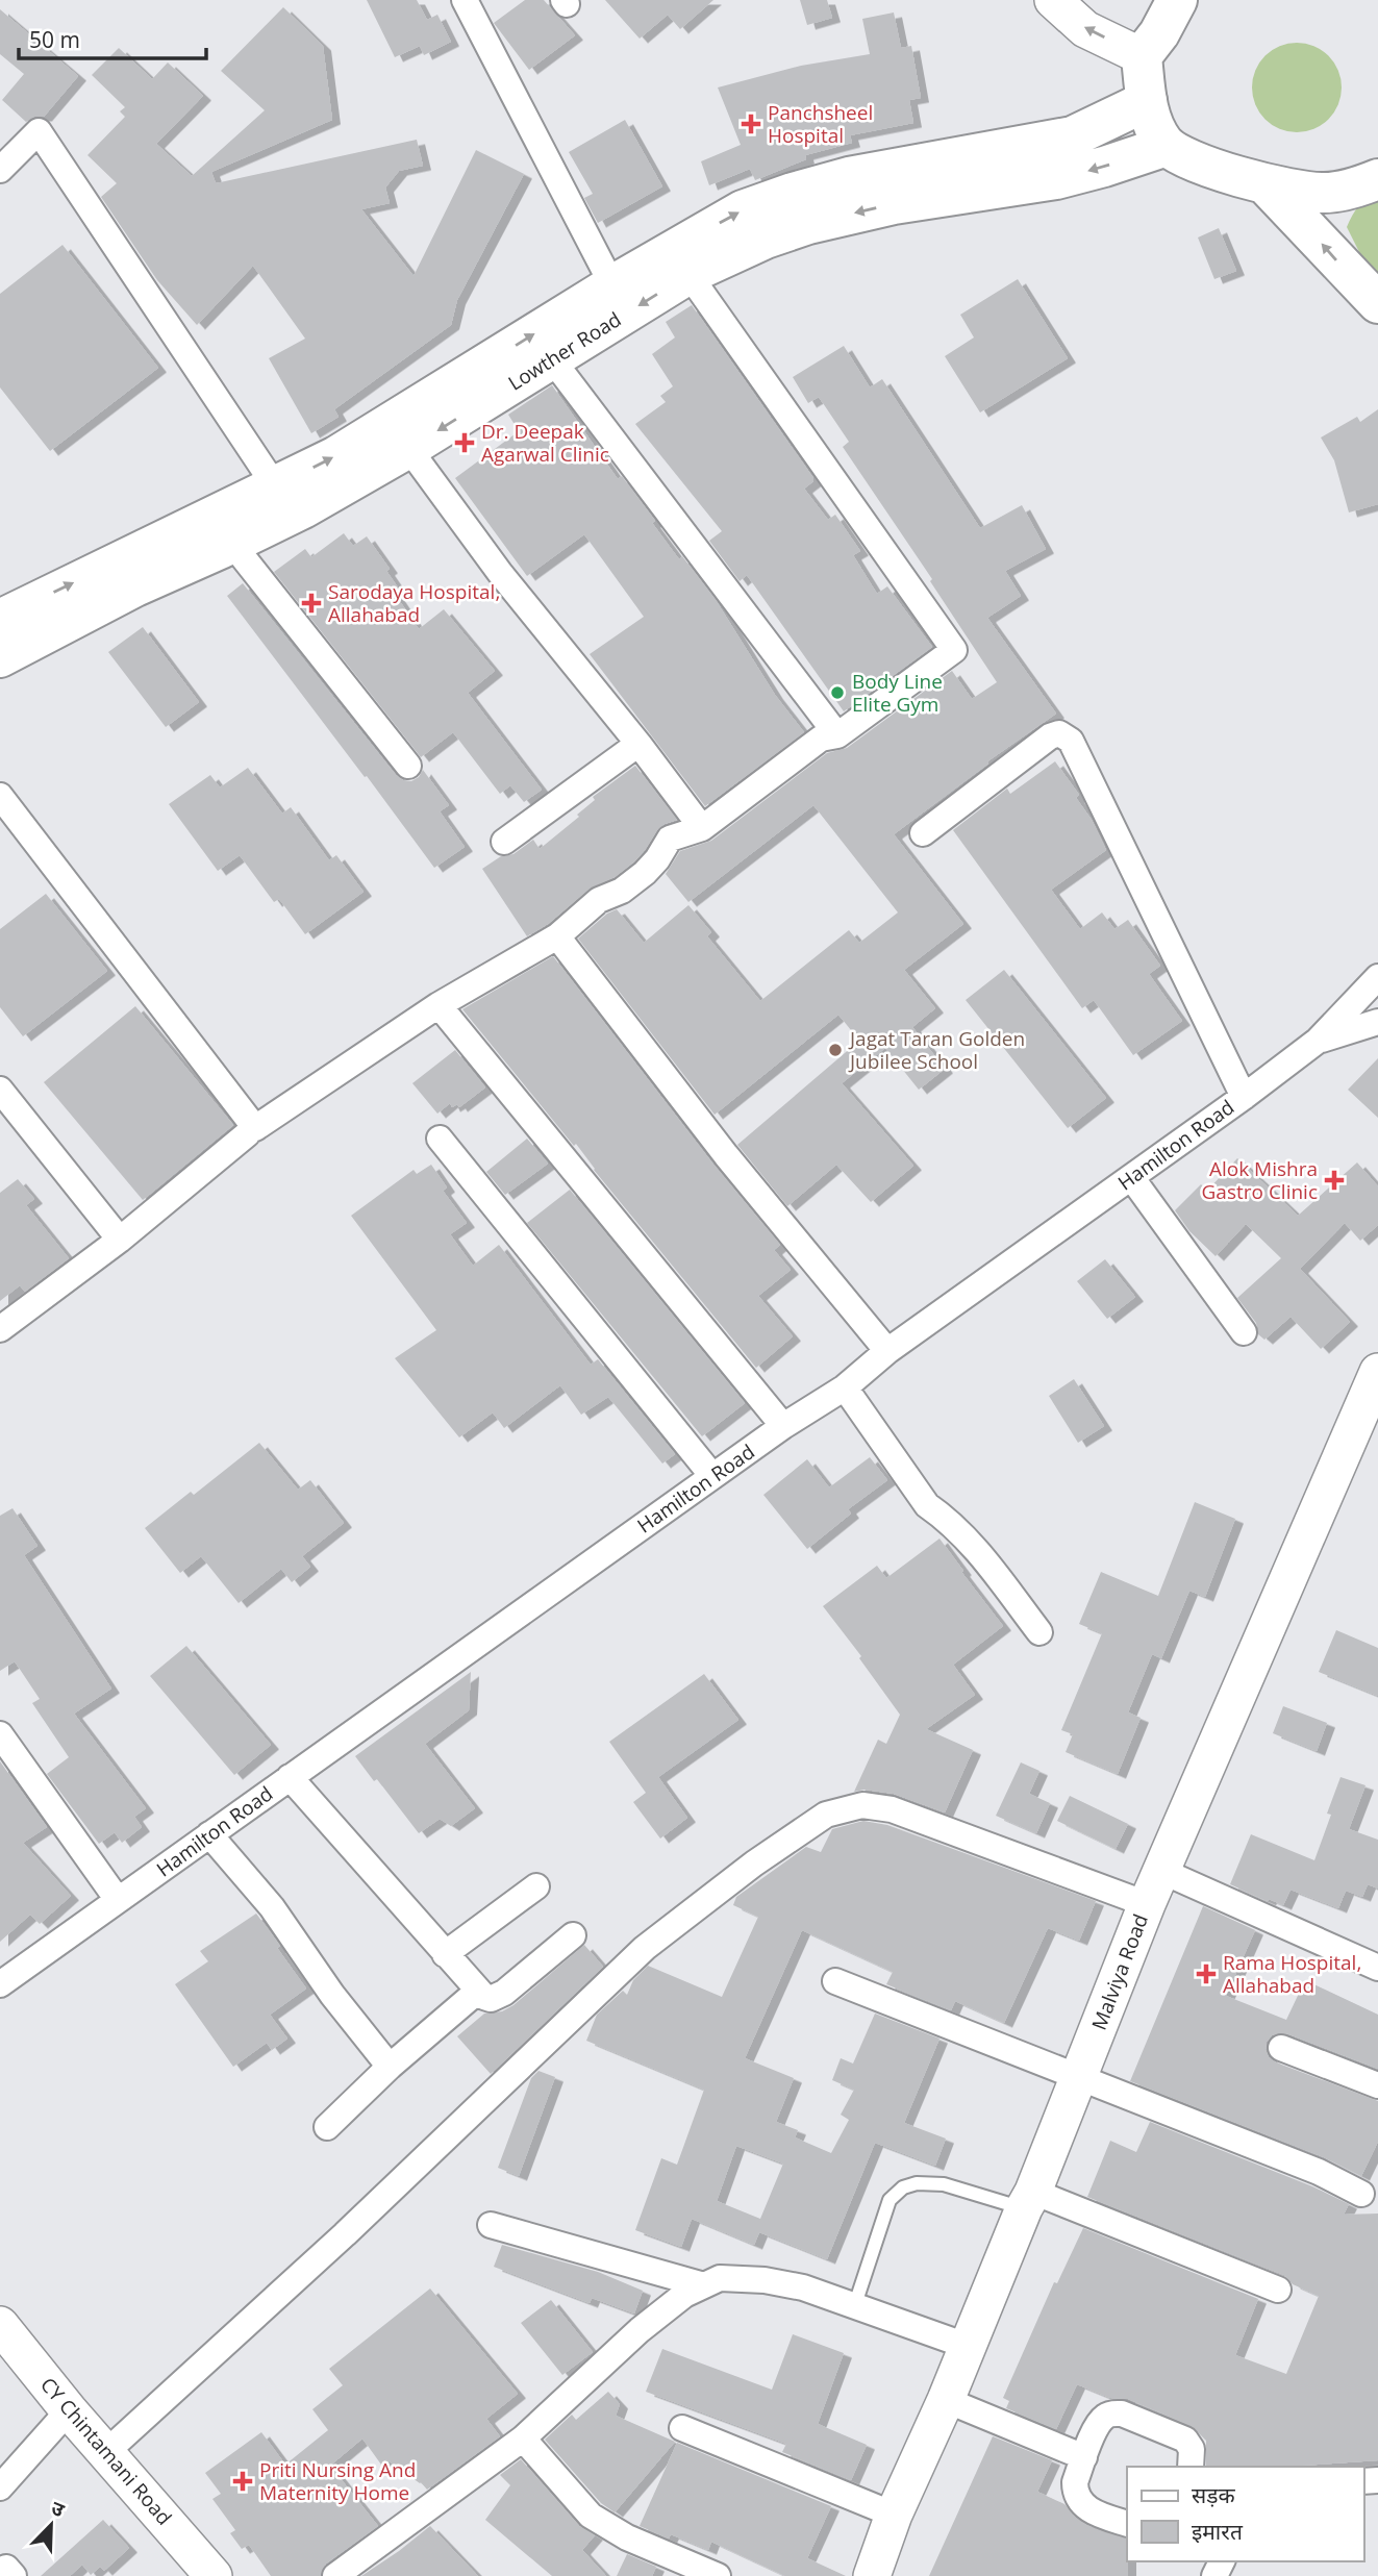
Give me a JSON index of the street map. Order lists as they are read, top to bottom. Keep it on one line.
{"streets":{"main road":["Lowther Road"],"street":["Hamilton Road","Malviya Road","CY Chintamani Road"]},"places":{"health":["Panchsheel Hospital","Dr. Deepak Agarwal Clinic","Sarodaya Hospital, Allahabad","Alok Mishra Gastro Clinic","Rama Hospital, Allahabad","Priti Nursing And Maternity Home"],"other":["Body Line Elite Gym","Jagat Taran Golden Jubilee School"]},"legend":["सड़क","इमारत"],"scale_bar":"50 m","north":"top right"}
